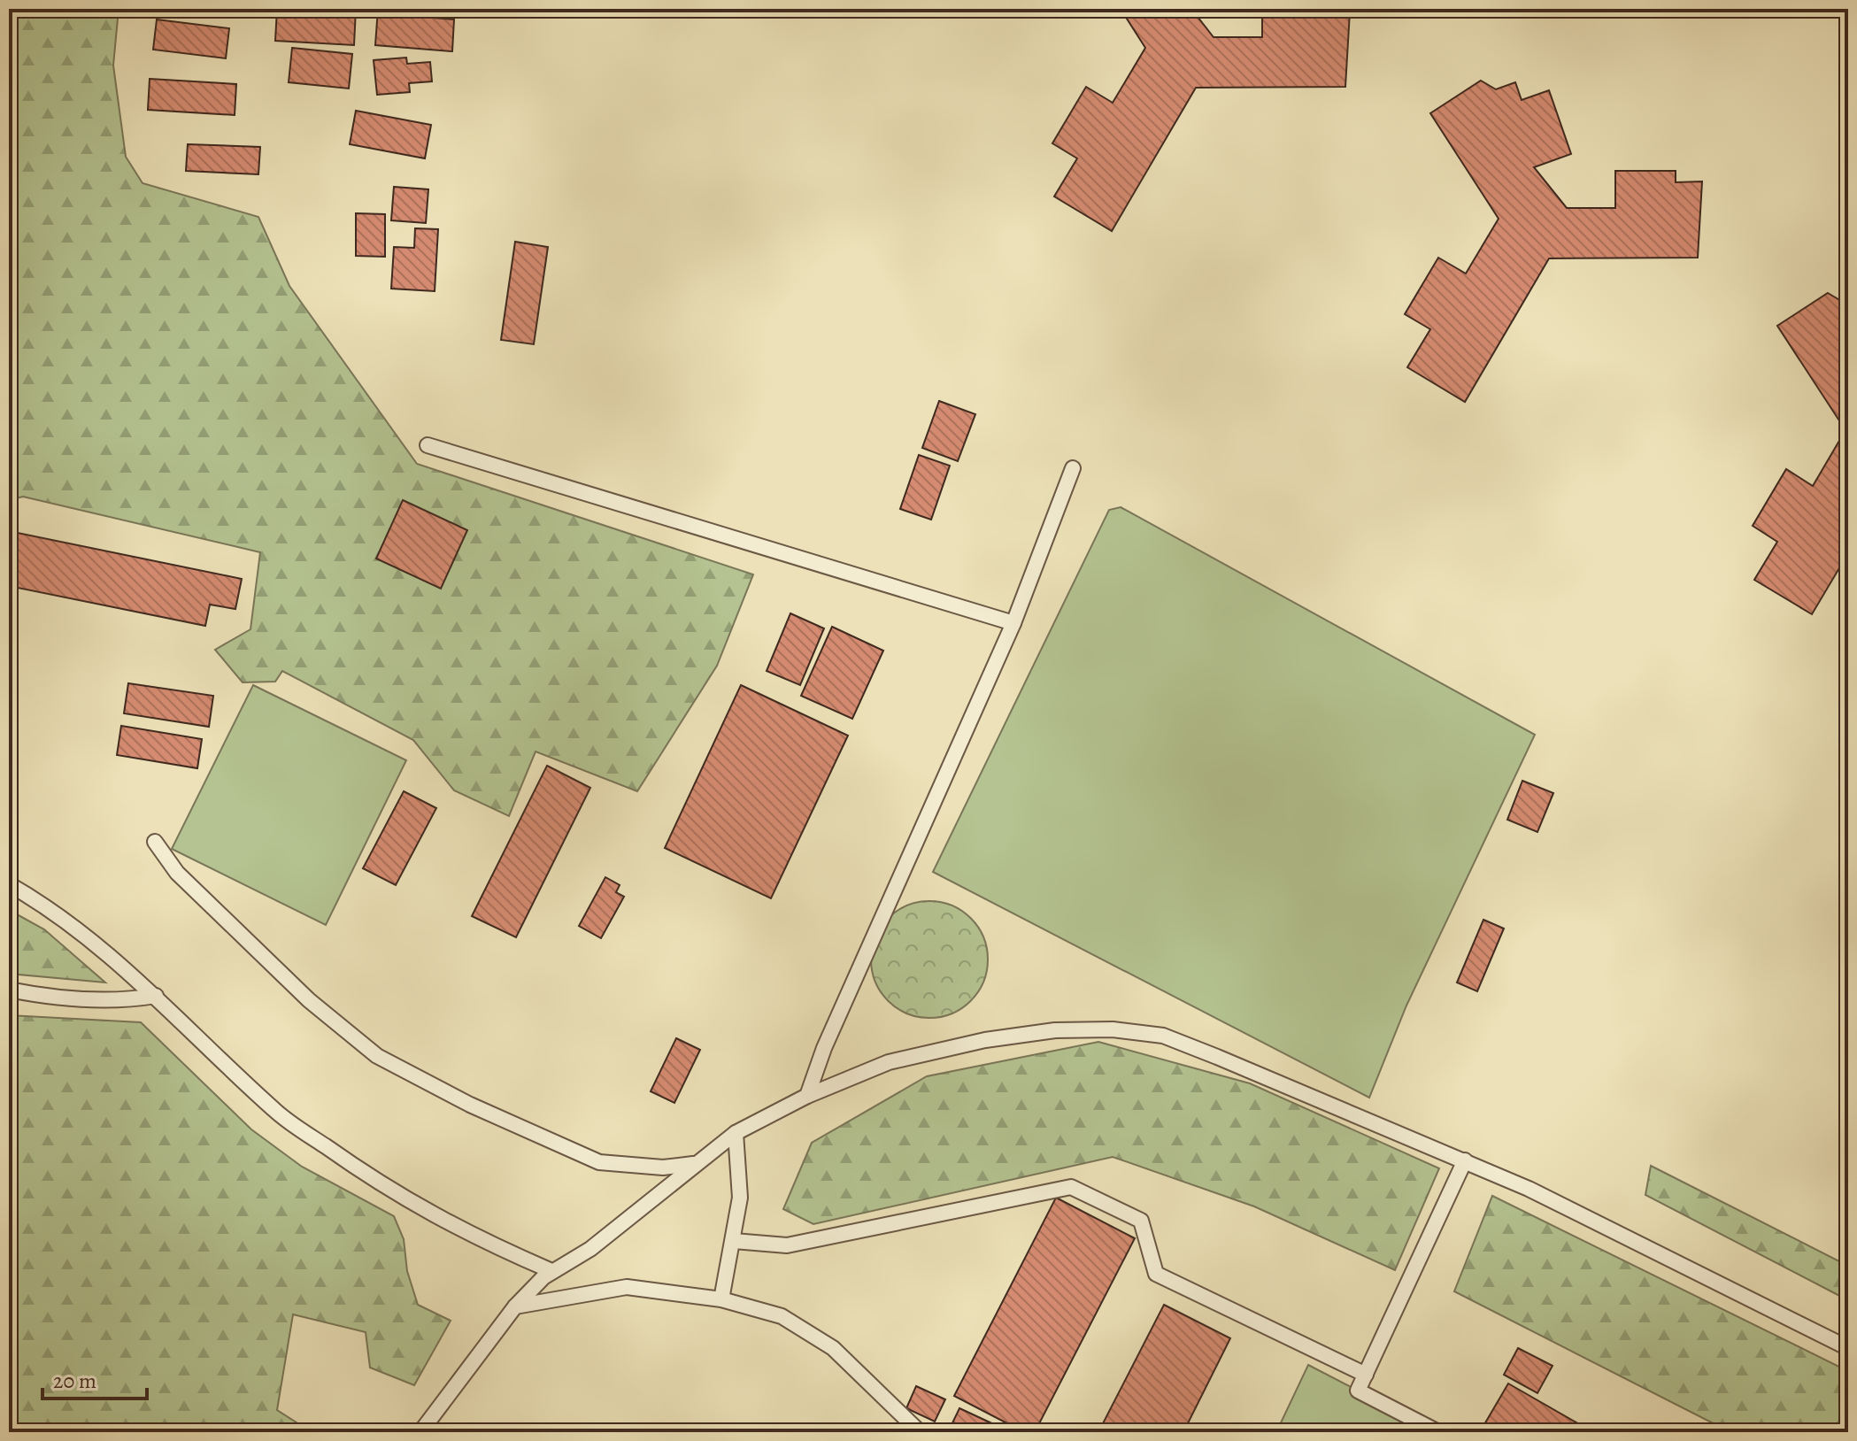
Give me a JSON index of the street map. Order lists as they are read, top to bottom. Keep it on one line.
{"scale_bar":"20 m"}
